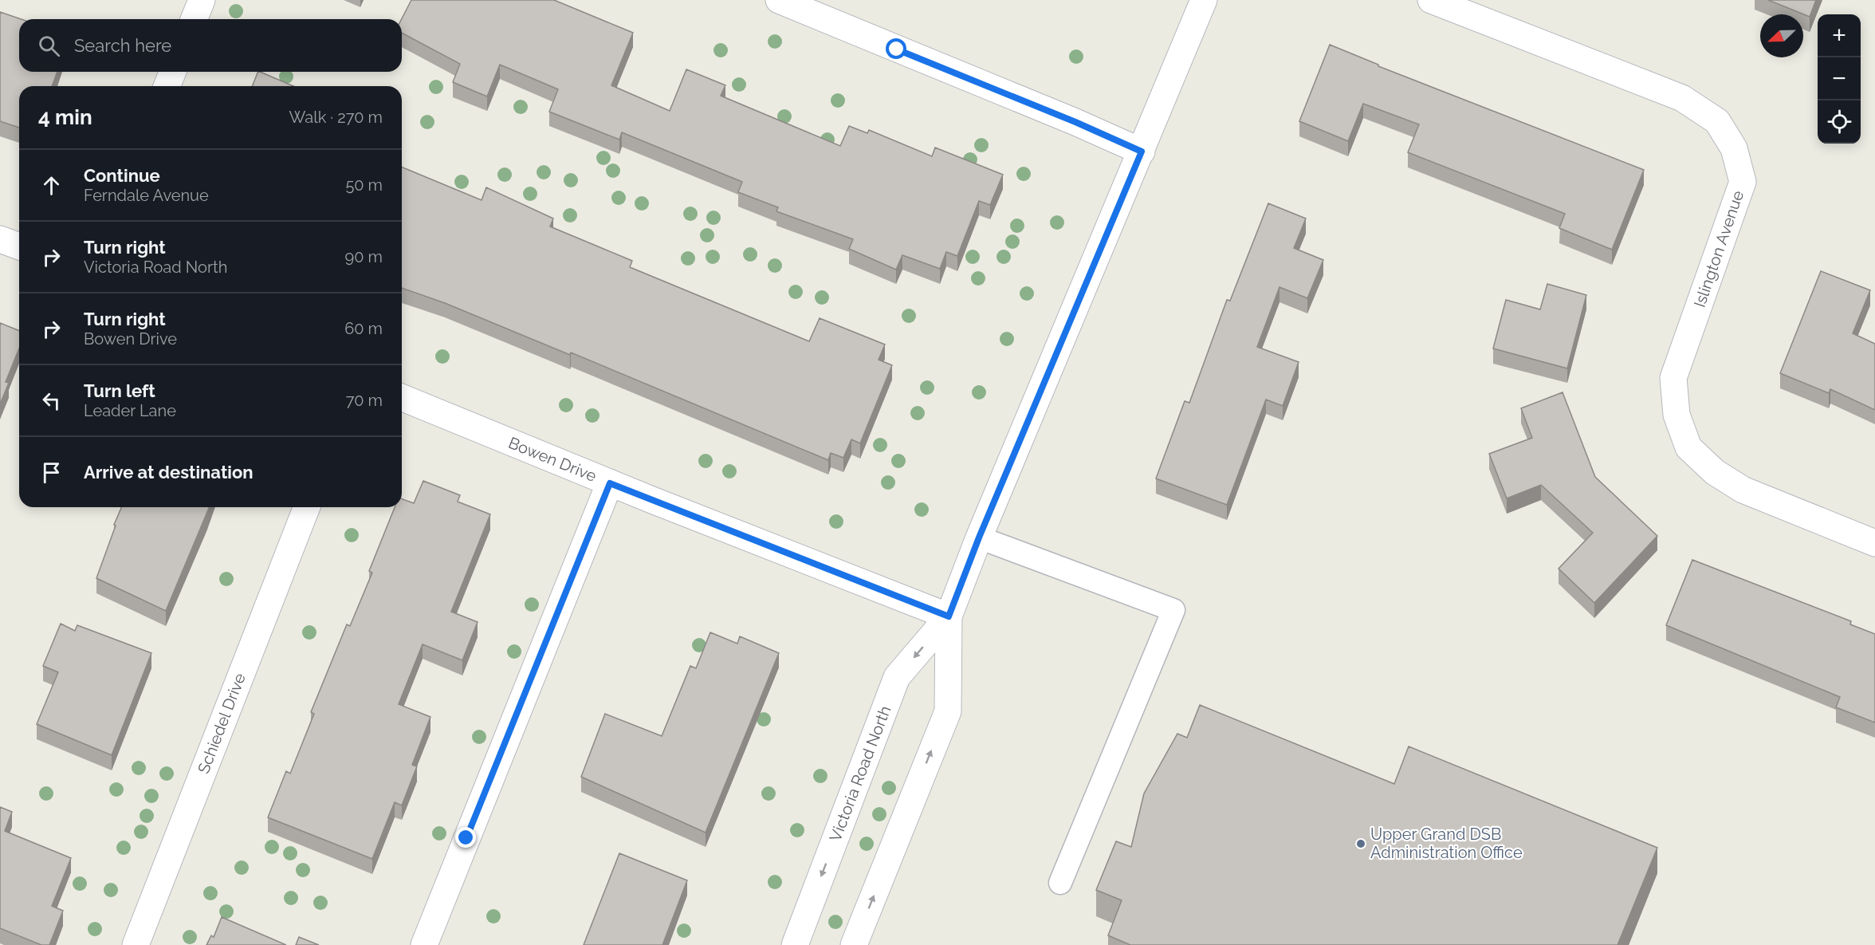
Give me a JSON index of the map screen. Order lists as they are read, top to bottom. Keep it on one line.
{"streets":{"street":["Islington Avenue","Bowen Drive","Schiedel Drive","Victoria Road North"]},"crossings":[["Bowen Drive","Victoria Road North"]],"places":["Upper Grand DSB Administration Office"],"north":"bottom left","page":{"map_buttons":["+","−"],"search":"Search here","heading":["4 min","Walk · 270 m"],"list":[["Continue","Ferndale Avenue","50 m"],["Turn right","Victoria Road North","90 m"],["Turn right","Bowen Drive","60 m"],["Turn left","Leader Lane","70 m"],"Arrive at destination"]}}
